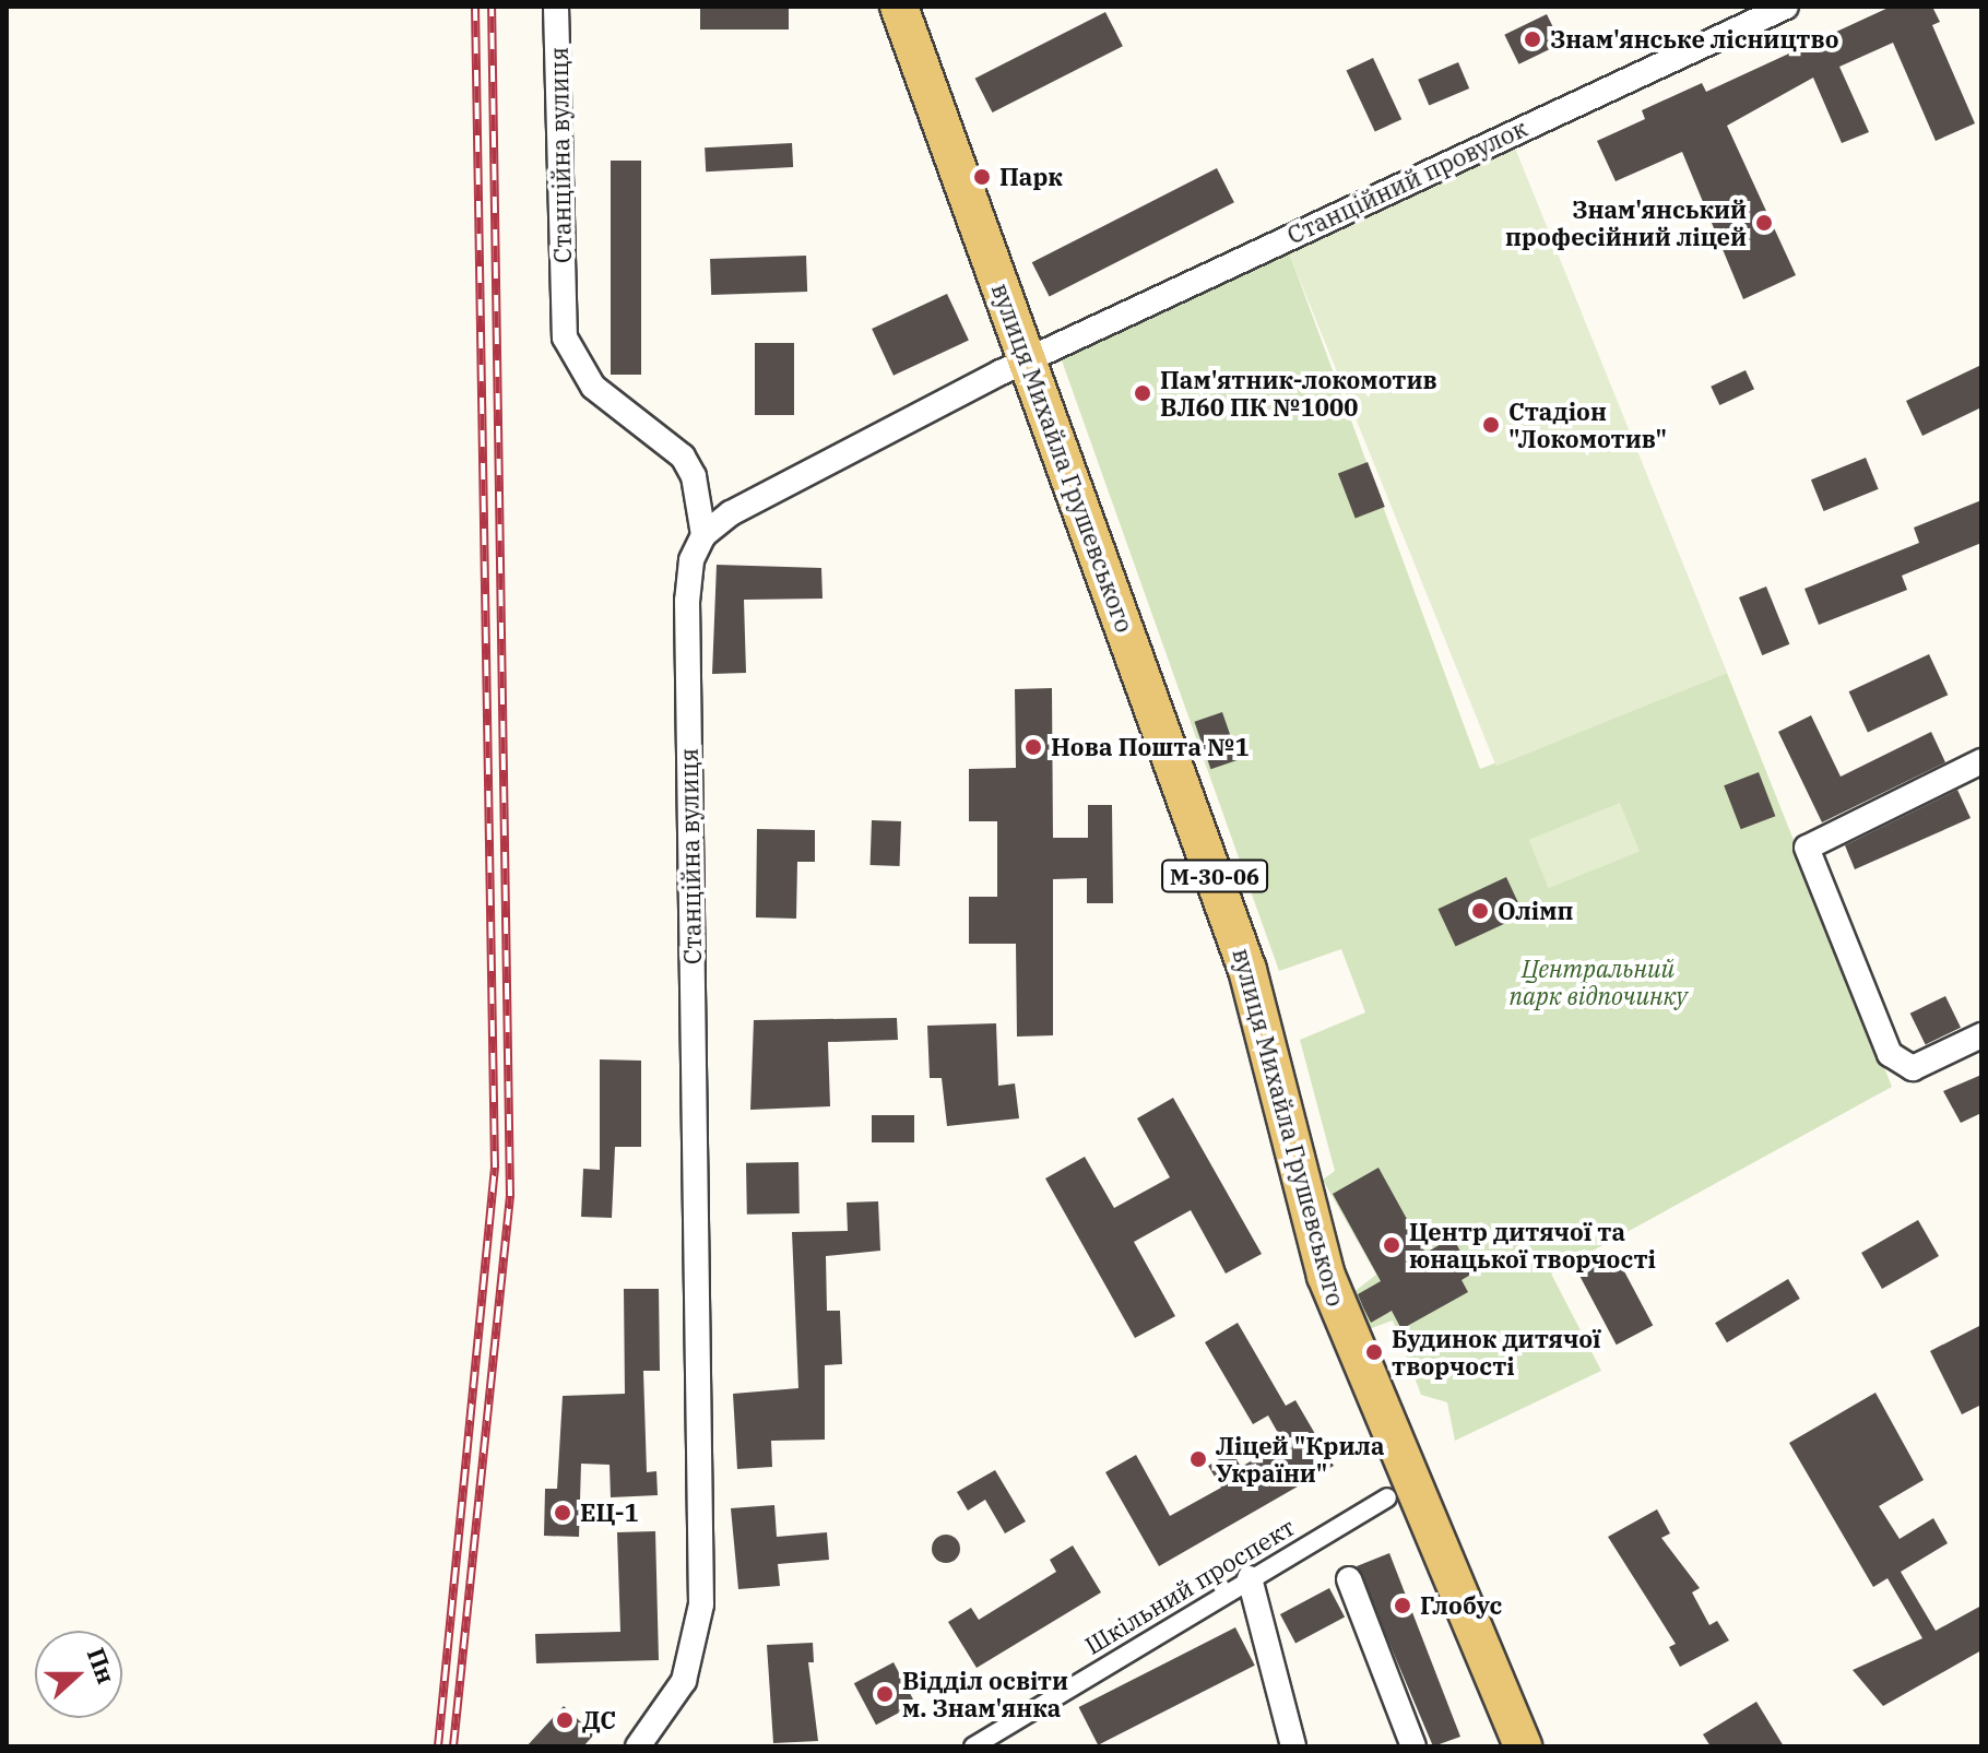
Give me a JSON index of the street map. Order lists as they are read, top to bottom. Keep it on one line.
{"streets":{"main road":["вулиця Михайла Грушевського","М-30-06"],"street":["Станційна вулиця","Станційний провулок","Шкільний проспект"]},"crossings":[["Станційна вулиця","Станційний провулок"],["Станційний провулок","вулиця Михайла Грушевського"]],"parks":["Центральний парк відпочинку"],"places":["Знам'янське лісництво","Парк","Знам'янський професійний ліцей","Пам'ятник-локомотив ВЛ60 ПК №1000","Стадіон \"Локомотив\"","Нова Пошта №1","Олімп","Центр дитячої та юнацької творчості","Будинок дитячої творчості","Ліцей \"Крила України\"","ЕЦ-1","Глобус","Відділ освіти м. Знам'янка","ДС"],"north":"right"}
